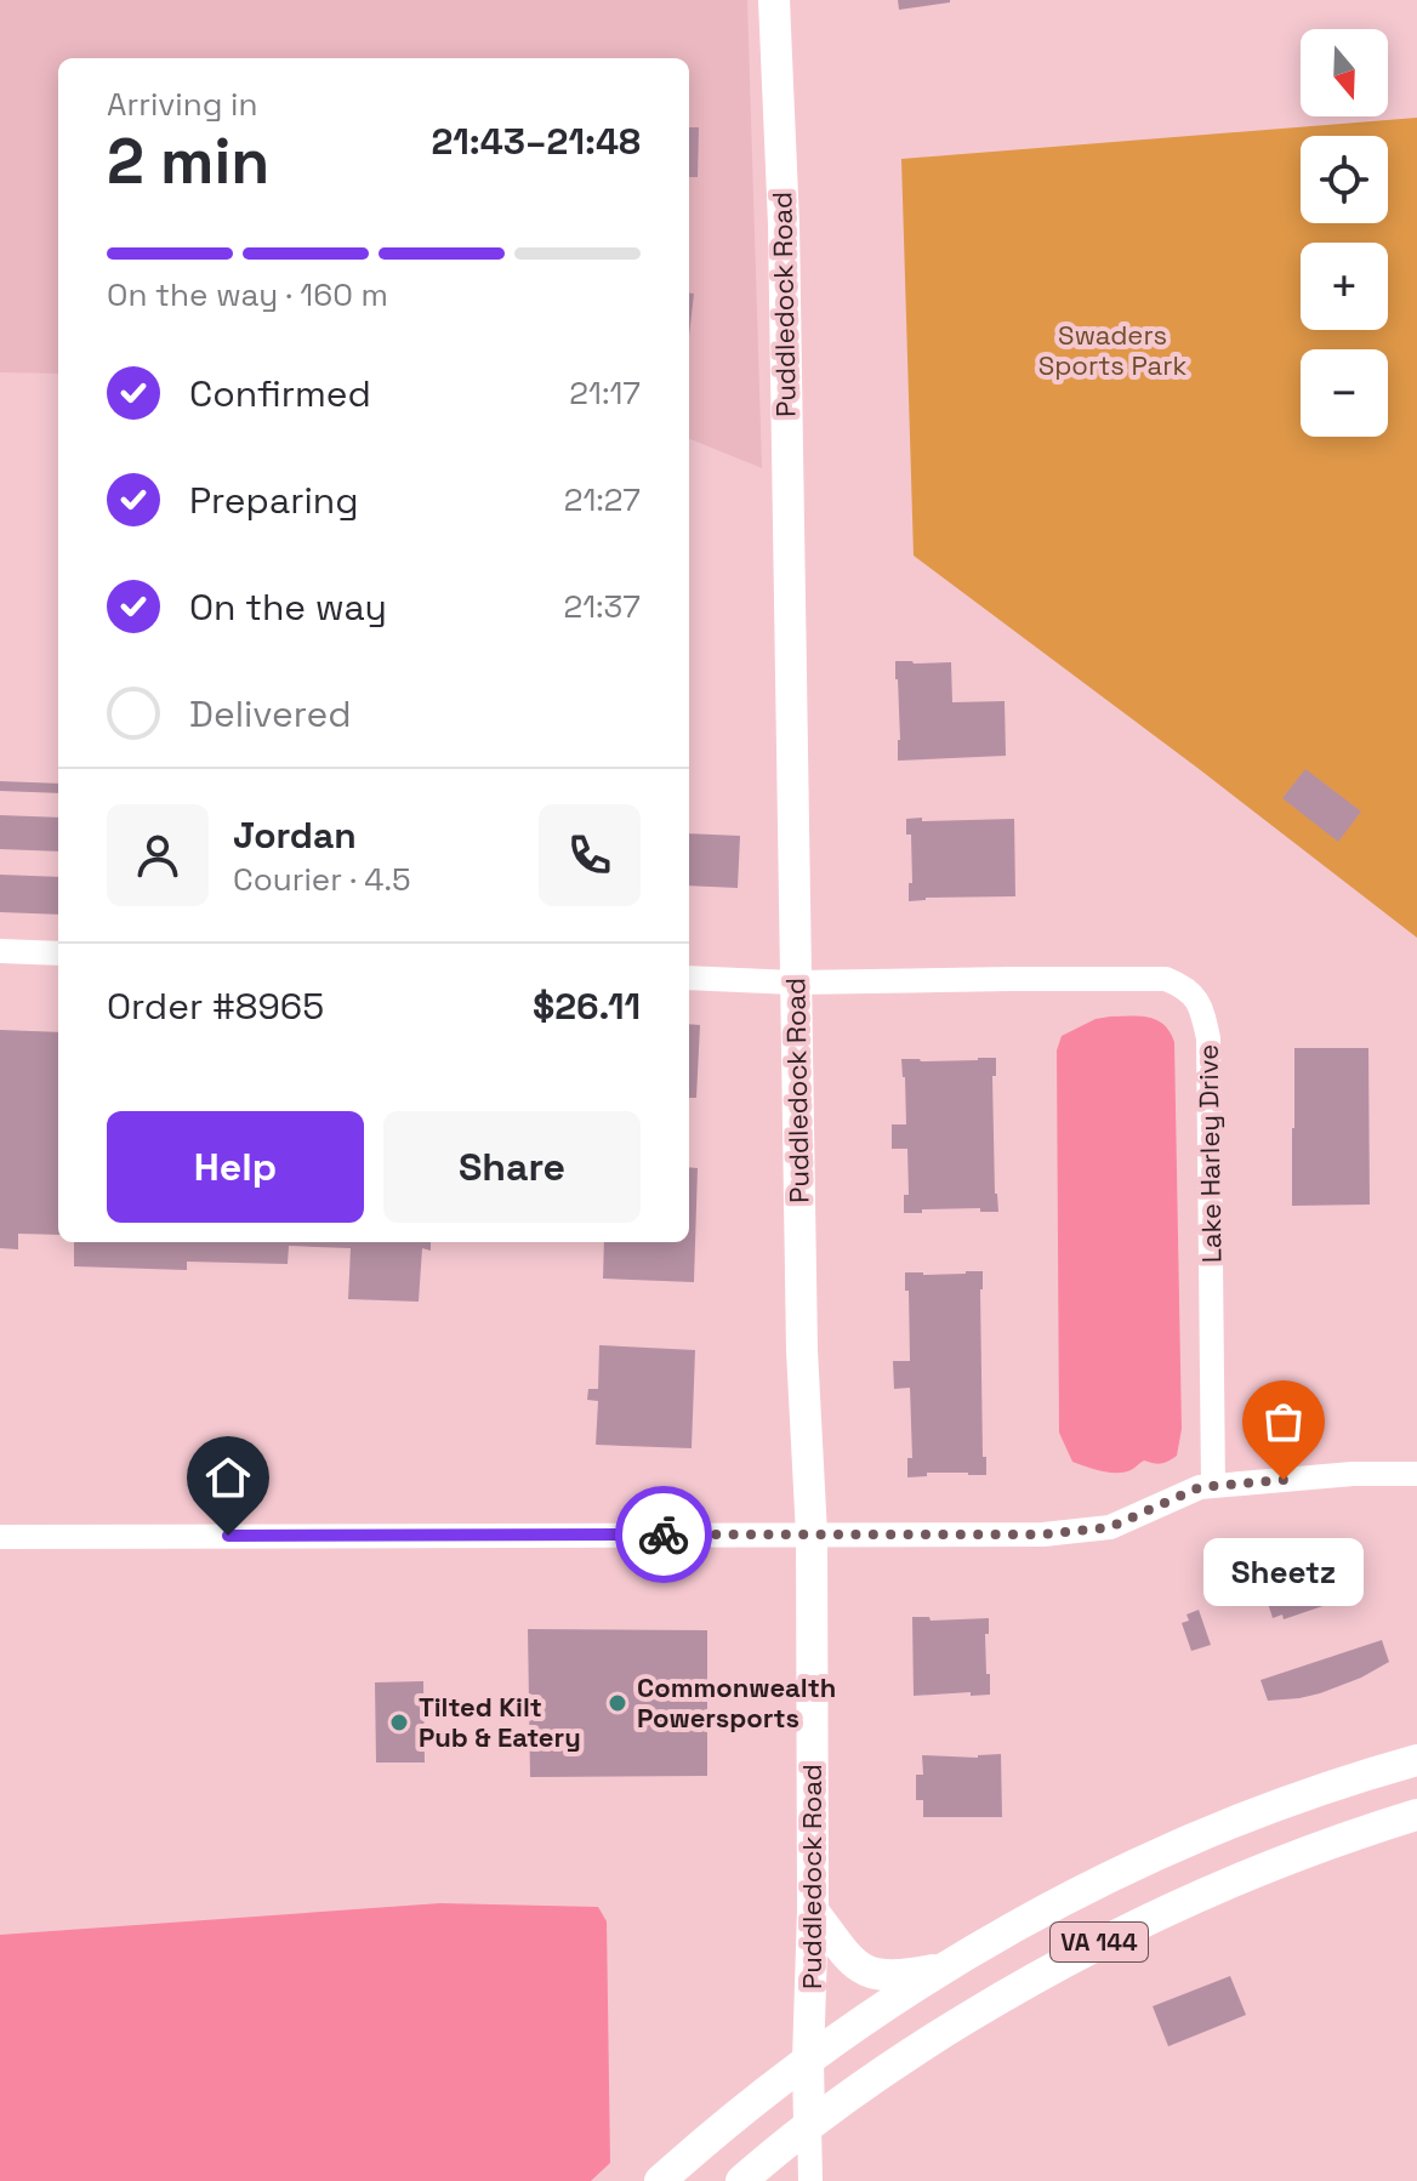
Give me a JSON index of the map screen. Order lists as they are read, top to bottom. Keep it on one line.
{"streets":{"main road":["Puddledock Road","VA 144"],"street":["Lake Harley Drive"]},"crossings":[["Puddledock Road","Lake Harley Drive"],["Puddledock Road","VA 144"]],"parks":["Swaders Sports Park"],"places":["Sheetz","Commonwealth Powersports","Tilted Kilt Pub & Eatery"],"north":"bottom","page":{"map_buttons":["+","−"],"heading":["2 min","Arriving in","21:43–21:48"],"panel":["Jordan","Courier · 4.5","Order #8965","$26.11"],"bar":"On the way · 160 m","list":[["Confirmed","21:17"],["Preparing","21:27"],["On the way","21:37"],"Delivered"],"buttons":["Help","Share"],"bubble":"Sheetz"}}
